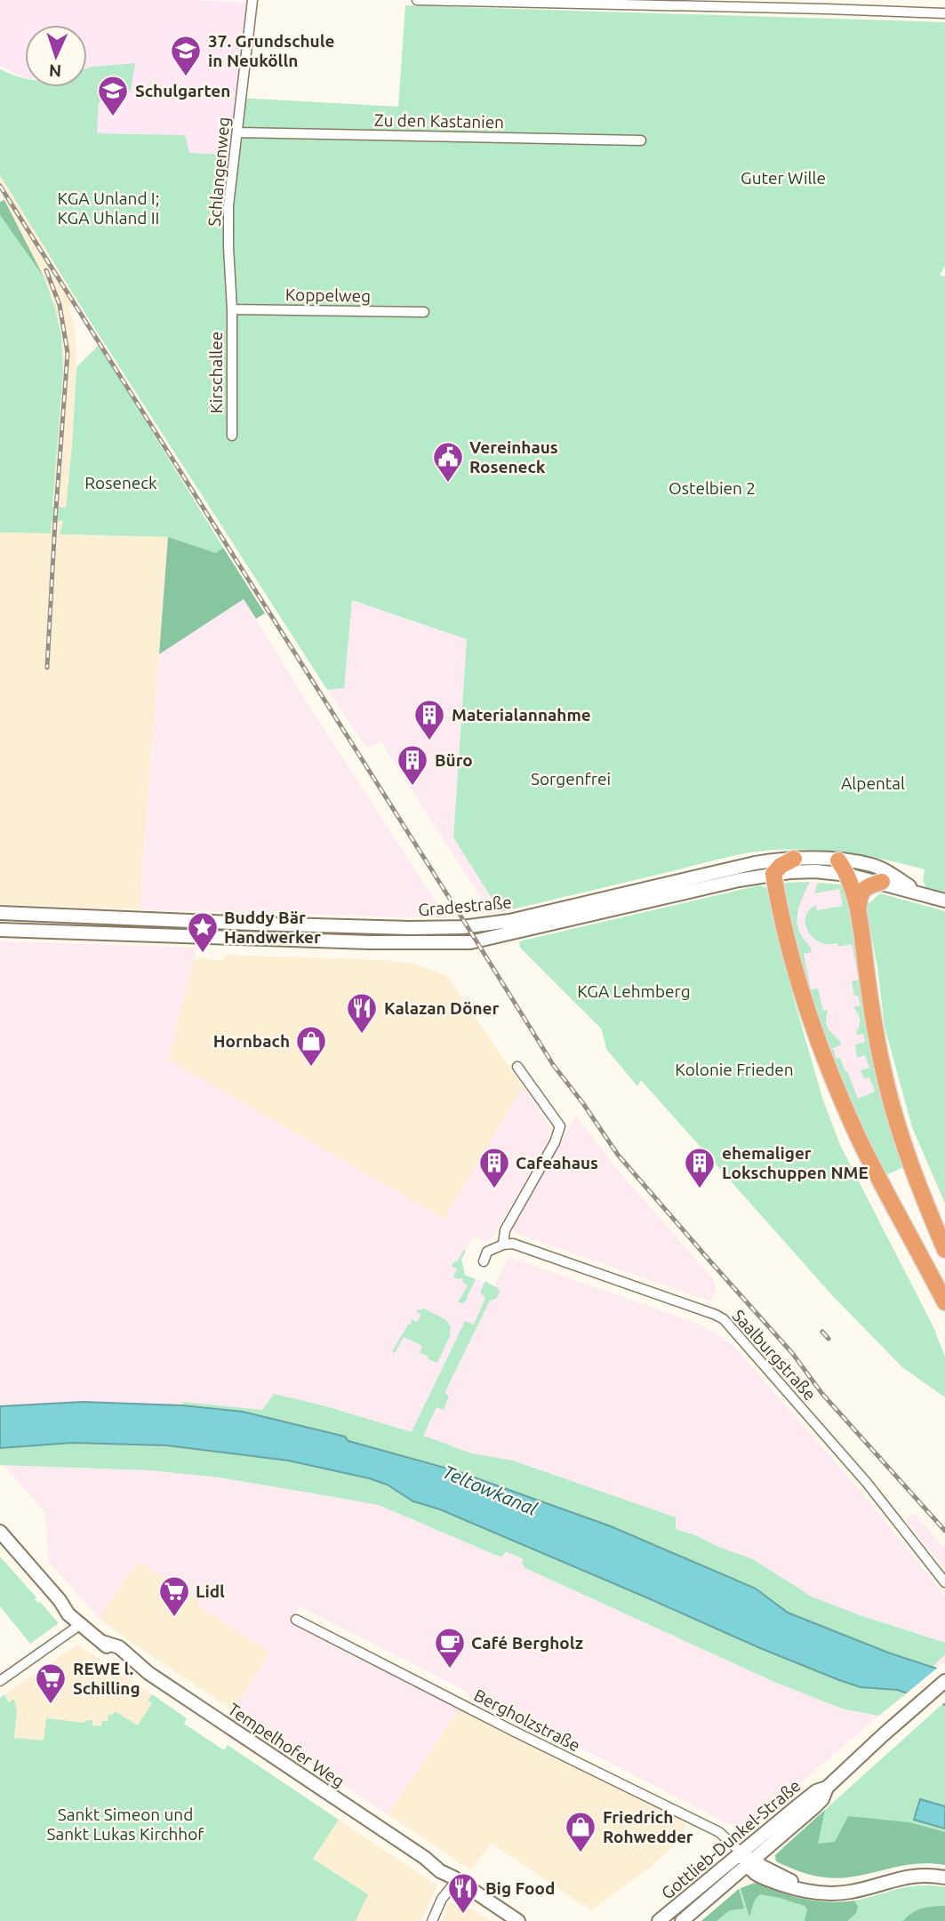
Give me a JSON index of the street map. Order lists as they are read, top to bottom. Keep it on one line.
{"streets":{"street":["Zu den Kastanien","Schlangenweg","Koppelweg","Kirschallee","Gradestraße","Saalburgstraße","Bergholzstraße","Tempelhofer Weg","Gottlieb-Dunkel-Straße"]},"crossings":[["Zu den Kastanien","Schlangenweg"],["Schlangenweg","Koppelweg"],["Schlangenweg","Kirschallee"],["Koppelweg","Kirschallee"],["Bergholzstraße","Gottlieb-Dunkel-Straße"]],"water":["Teltowkanal"],"parks":["Guter Wille","KGA Unland I; KGA Uhland II","Roseneck","Ostelbien 2","Sorgenfrei","Alpental","KGA Lehmberg","Kolonie Frieden","Sankt Simeon und Sankt Lukas Kirchhof"],"places":{"school or university":["37. Grundschule in Neukölln","Schulgarten"],"public building":["Vereinhaus Roseneck"],"building":["Materialannahme","Büro","Cafeahaus","ehemaliger Lokschuppen NME"],"place":["Buddy Bär Handwerker"],"restaurant":["Kalazan Döner","Big Food"],"shop":["Hornbach","Friedrich Rohwedder"],"supermarket":["Lidl","REWE l. Schilling"],"cafe":["Café Bergholz"]},"north":"bottom"}
